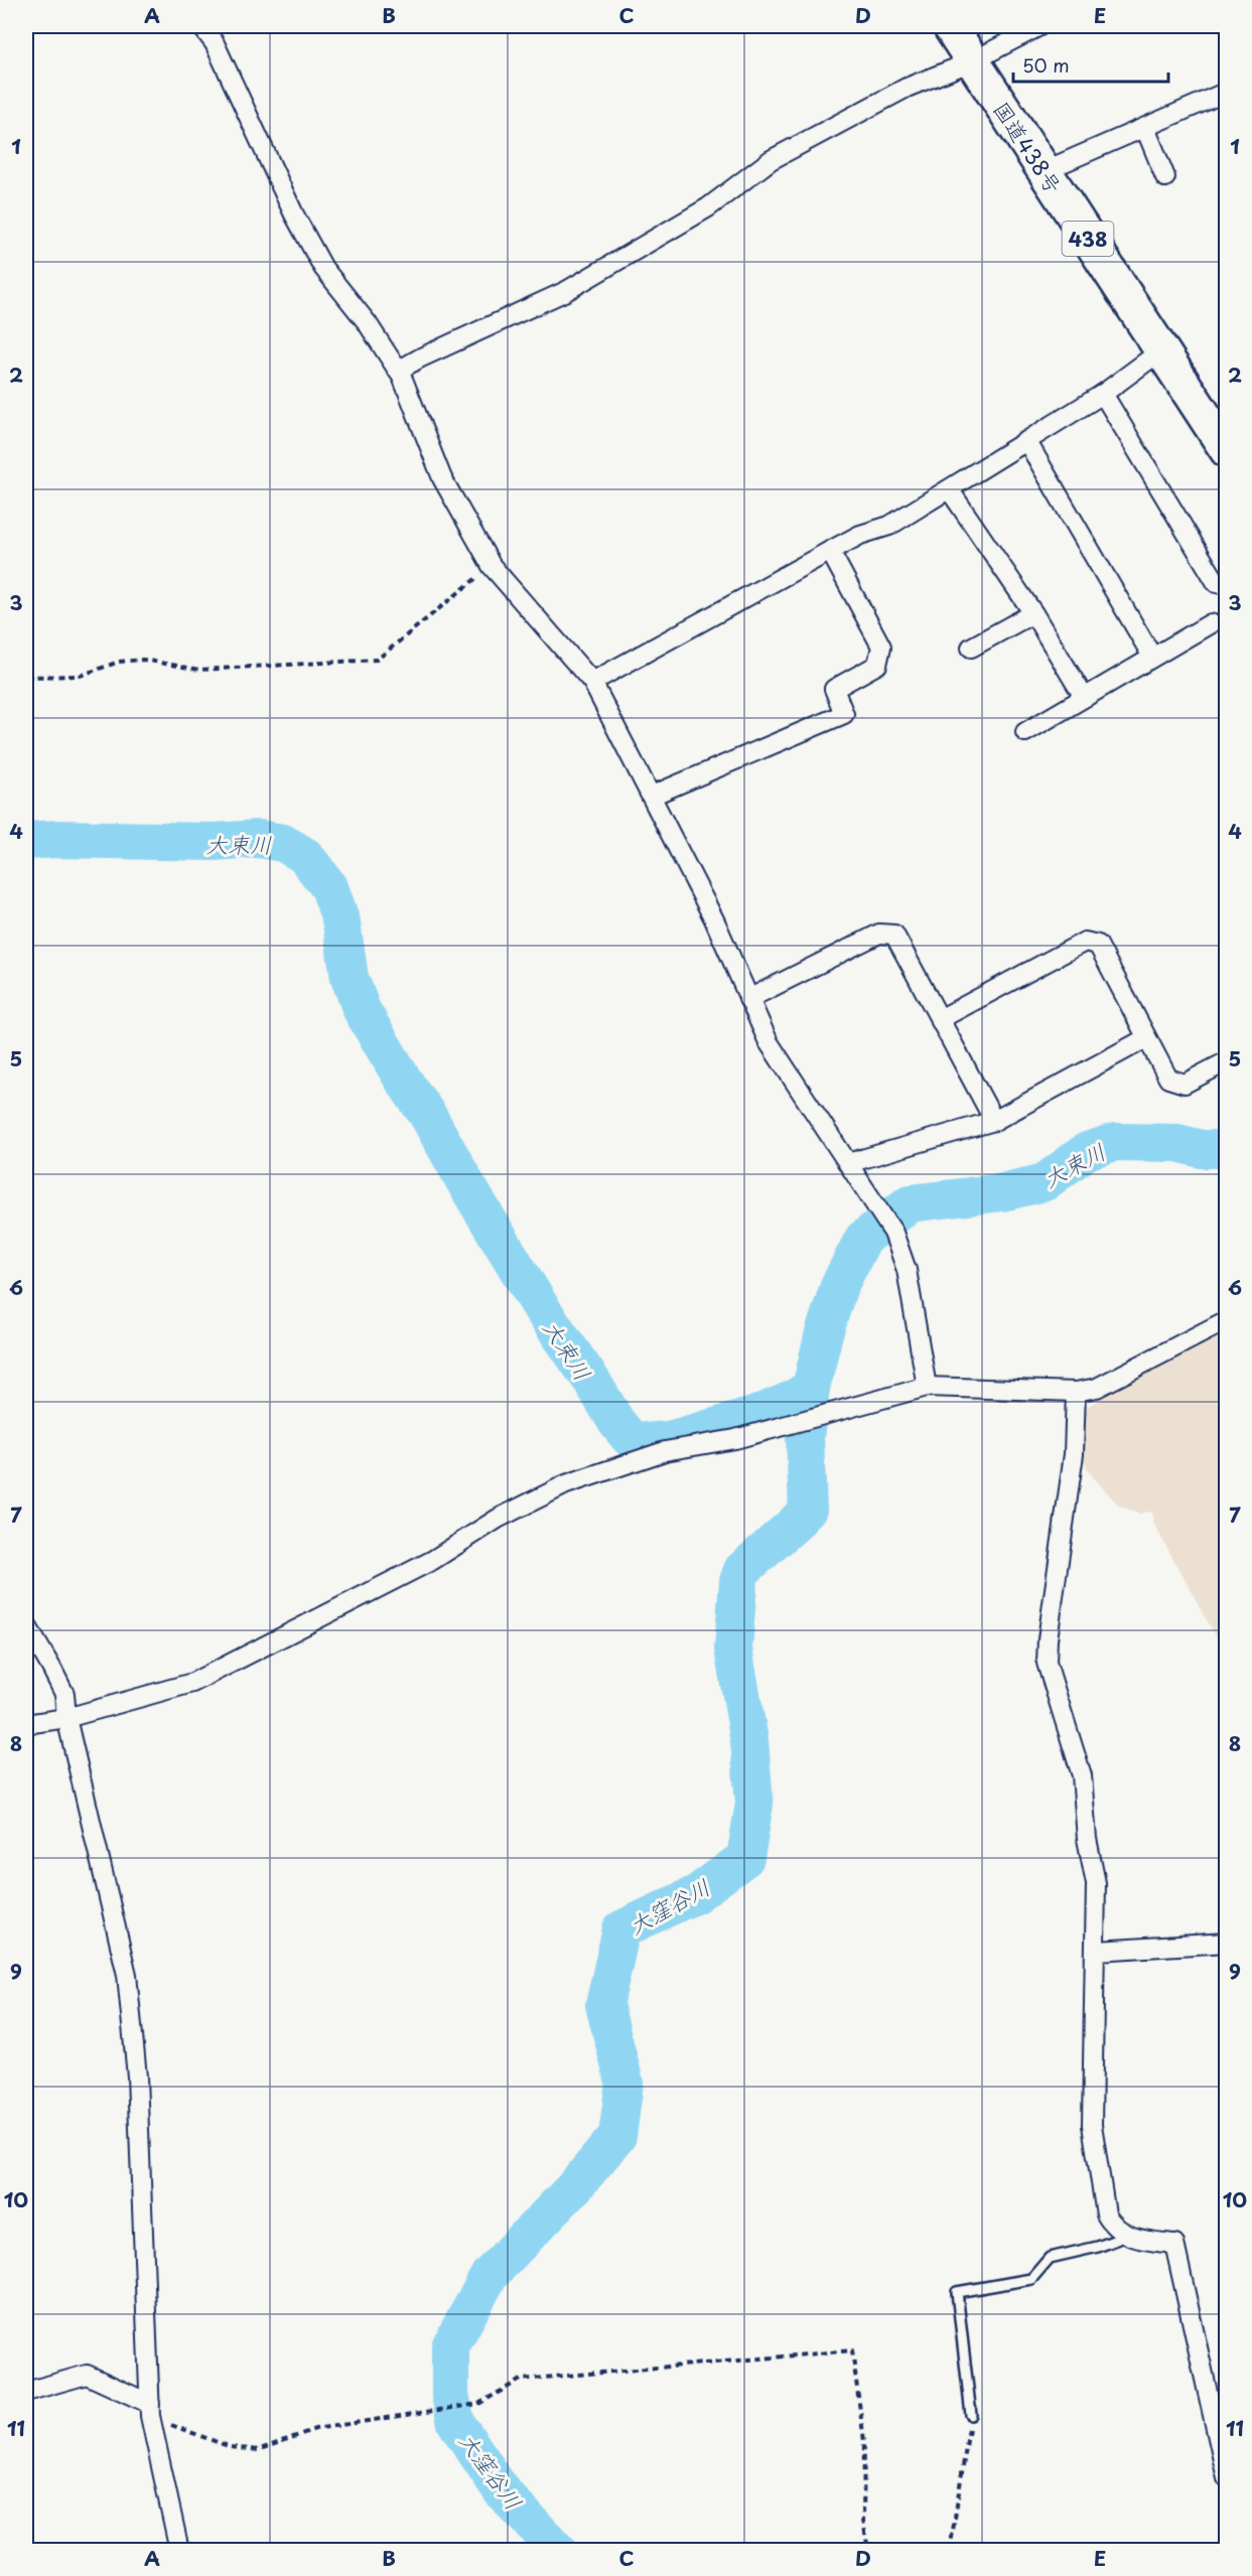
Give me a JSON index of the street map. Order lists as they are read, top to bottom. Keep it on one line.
{"streets":{"highway":["国道438号","438"]},"water":["大束川","大窪谷川"],"scale_bar":"50 m","grid":{"columns":["A","B","C","D","E"],"rows":["1","2","3","4","5","6","7","8","9","10","11"]}}
